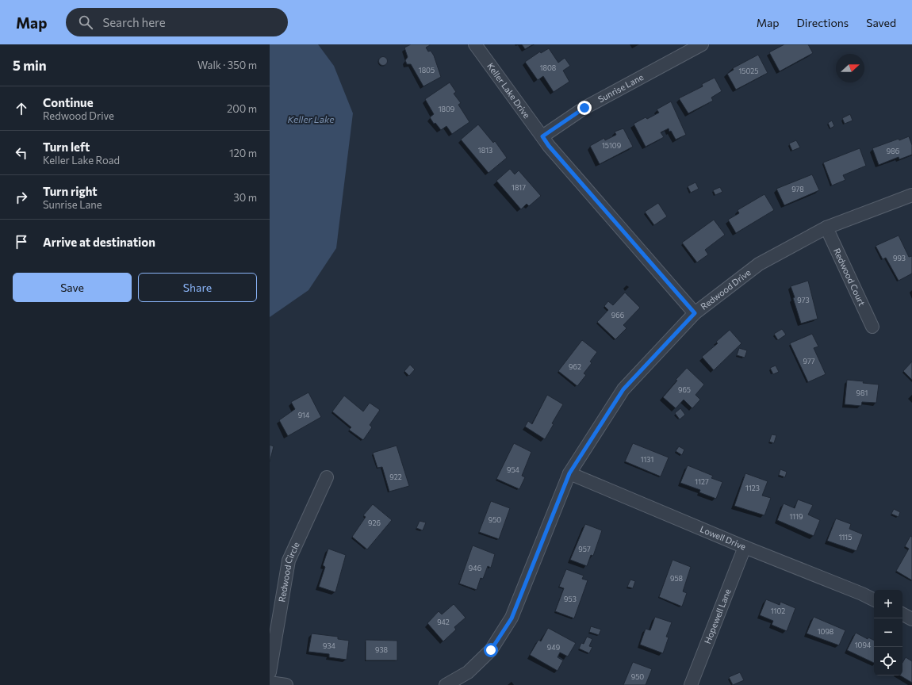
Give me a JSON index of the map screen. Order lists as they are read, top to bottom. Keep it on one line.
{"streets":{"street":["Sunrise Lane","Keller Lake Drive","Redwood Court","Redwood Drive","Lowell Drive","Redwood Circle","Hopewell Lane"]},"crossings":[["Sunrise Lane","Keller Lake Drive"],["Keller Lake Drive","Redwood Drive"],["Redwood Court","Redwood Drive"],["Redwood Drive","Lowell Drive"],["Lowell Drive","Hopewell Lane"]],"water":["Keller Lake"],"house_numbers":["1808","1805","15025","1809","15109","1813","986","1817","978","993","973","966","977","962","965","981","914","1131","954","922","1127","1123","1119","950","926","1115","957","946","958","953","1102","942","1098","1094","934","949","938","950"],"north":"right","page":{"header":"Map","search":"Search here","nav":["Map","Directions","Saved"],"heading":["5 min","Walk · 350 m"],"list":[["Continue","Redwood Drive","200 m"],["Turn left","Keller Lake Road","120 m"],["Turn right","Sunrise Lane","30 m"],"Arrive at destination"],"buttons":["Save","Share"],"map_buttons":["+","−"]}}
